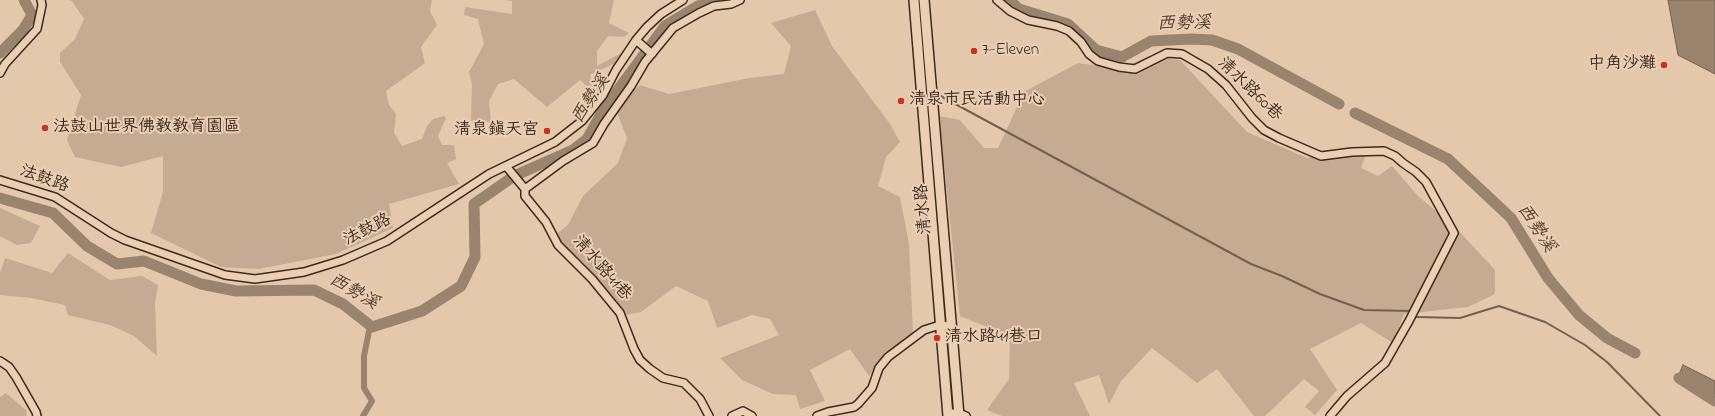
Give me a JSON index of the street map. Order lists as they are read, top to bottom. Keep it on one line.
{"streets":{"main road":["清水路"],"street":["清水路60巷","法鼓路","清水路41巷"]},"crossings":[["法鼓路","清水路41巷"]],"water":["西勢溪"],"places":["7-Eleven","中角沙灘","清泉市民活動中心","法鼓山世界佛教教育園區","清泉鎮天宮","清水路41巷口"]}
